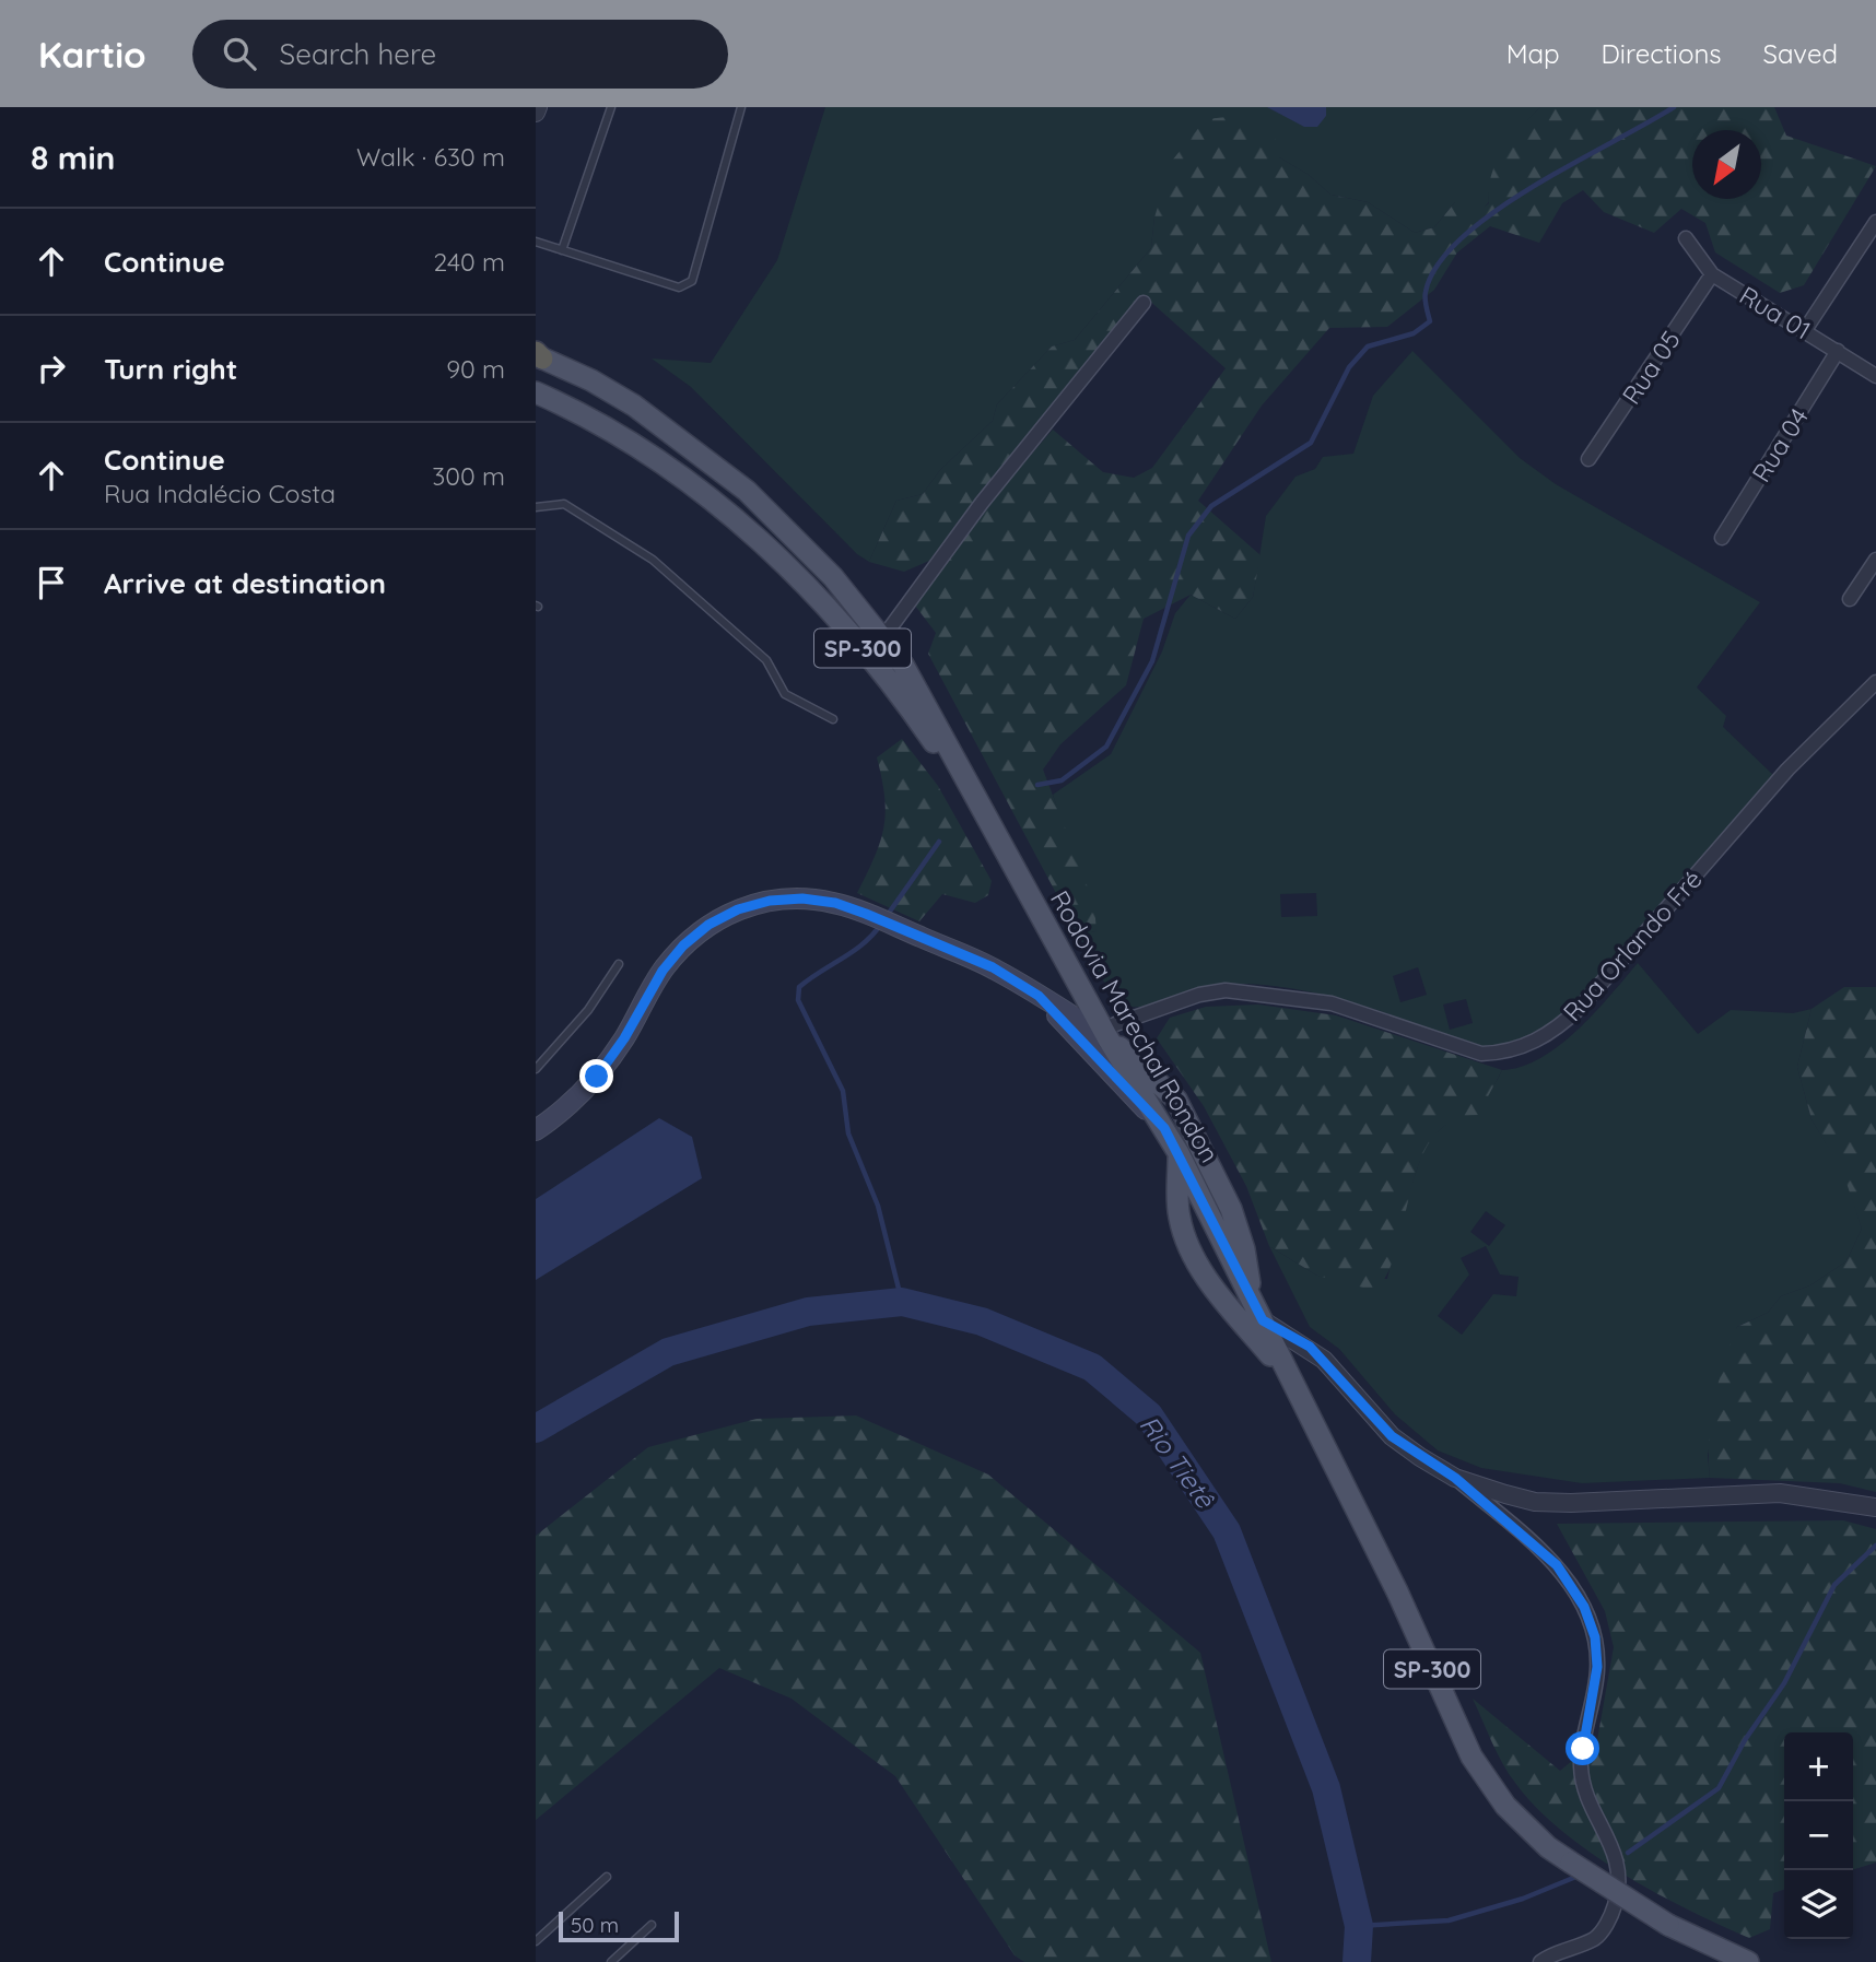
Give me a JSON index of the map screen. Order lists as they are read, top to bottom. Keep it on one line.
{"streets":{"main road":["SP-300","Rodovia Marechal Rondon"],"street":["Rua 01","Rua 05","Rua 04","Rua Orlando Fré"]},"crossings":[["Rua 01","Rua 05"],["Rua 01","Rua 04"],["Rua Orlando Fré","Rodovia Marechal Rondon"]],"water":["Rio Tietê"],"scale_bar":"50 m","north":"bottom left","page":{"header":"Kartio","search":"Search here","nav":["Map","Directions","Saved"],"heading":["8 min","Walk · 630 m"],"list":[["Continue","240 m"],["Turn right","90 m"],["Continue","Rua Indalécio Costa","300 m"],"Arrive at destination"],"map_buttons":["+","−"],"scale":"50 m"}}
